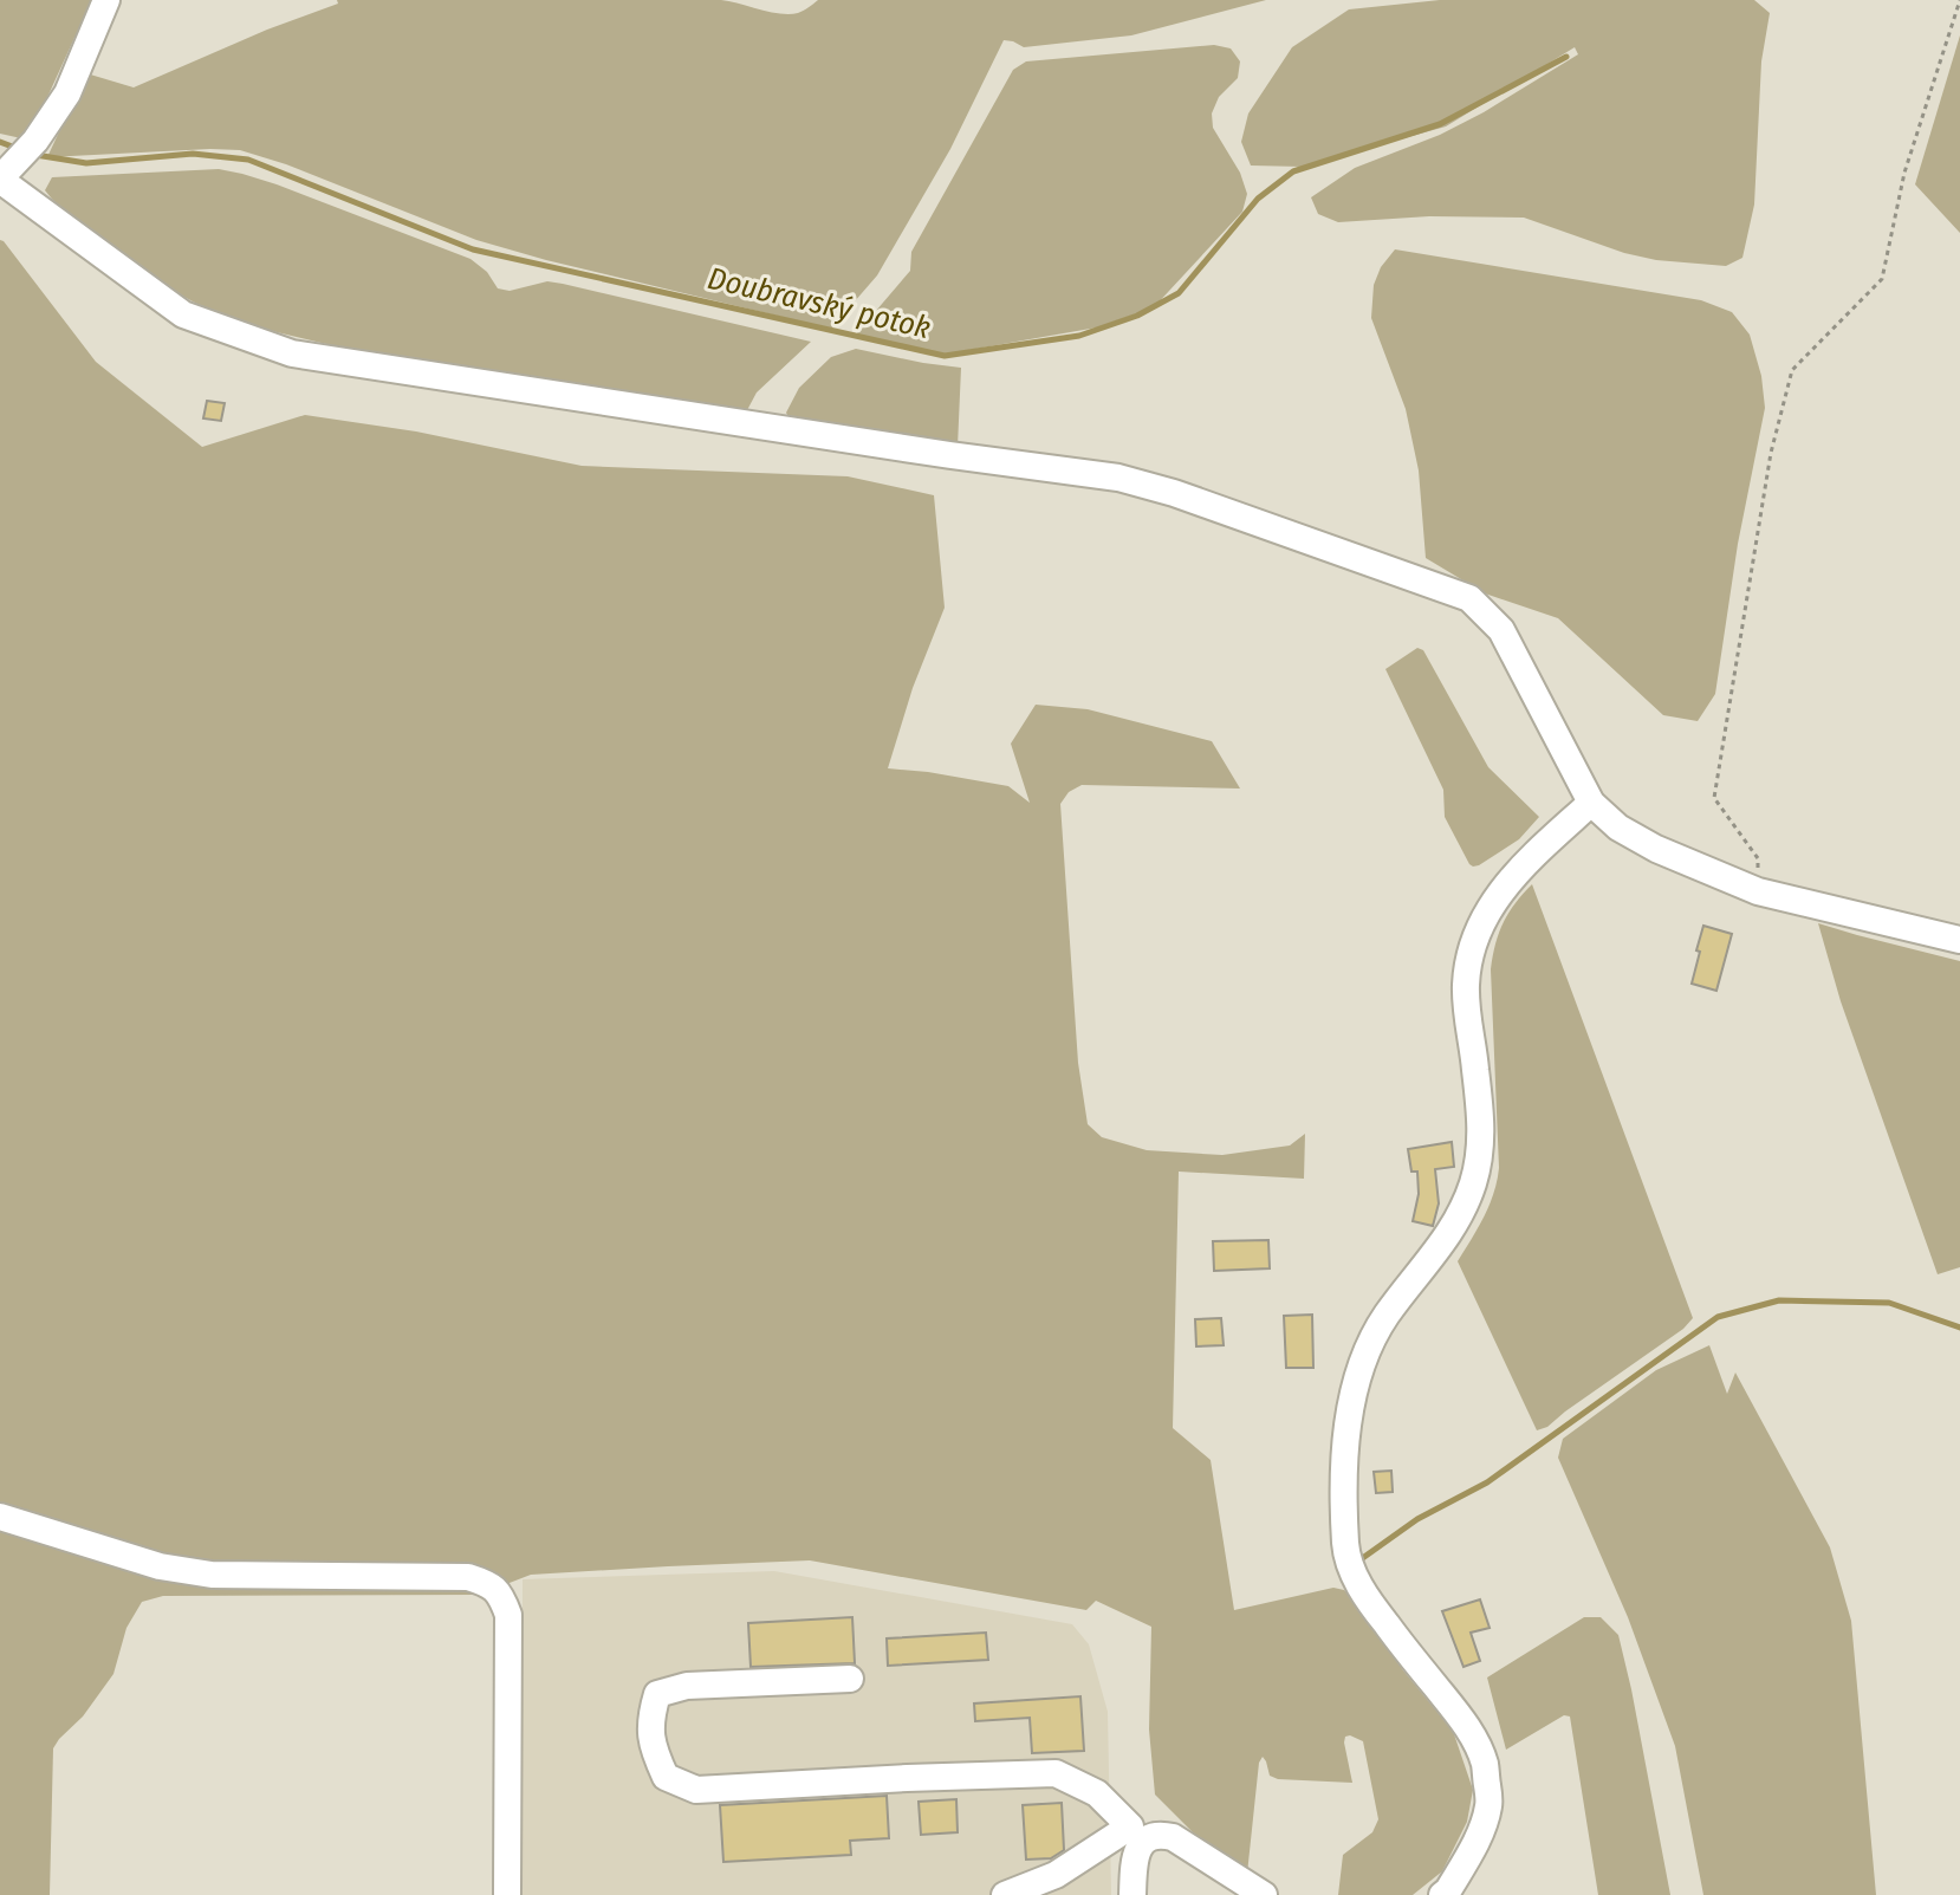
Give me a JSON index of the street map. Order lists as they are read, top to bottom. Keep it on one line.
{"water":["Doubravský potok"]}
